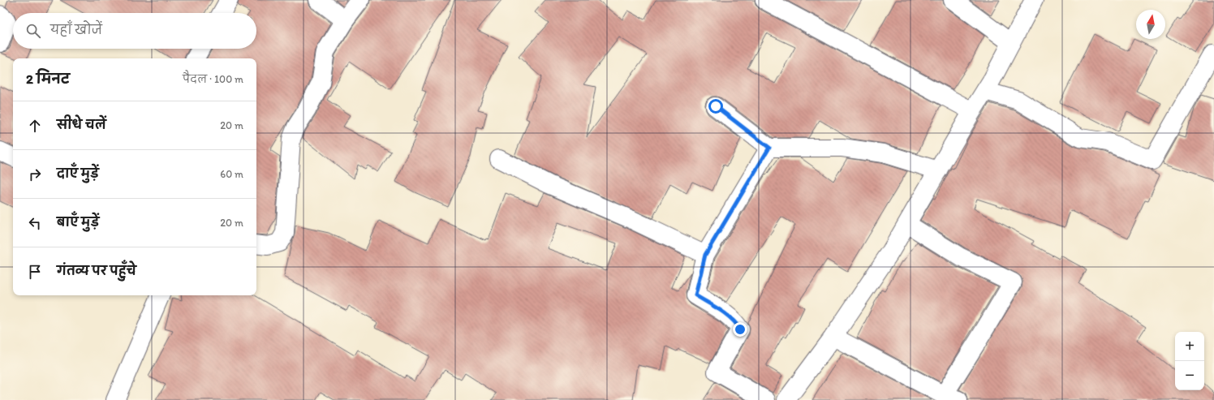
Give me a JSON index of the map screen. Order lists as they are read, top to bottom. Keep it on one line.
{"north":"top","page":{"search":"यहाँ खोजें","heading":["2 मिनट","पैदल · 100 m"],"list":[["सीधे चलें","20 m"],["दाएँ मुड़ें","60 m"],["बाएँ मुड़ें","20 m"],"गंतव्य पर पहुँचे"],"map_buttons":["+","−"]}}
